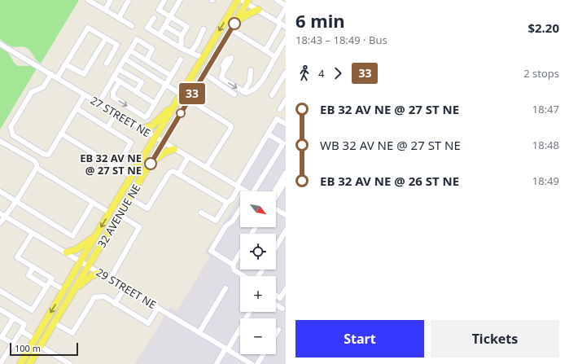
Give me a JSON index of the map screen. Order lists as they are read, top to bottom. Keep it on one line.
{"streets":{"main road":["32 AVENUE NE"],"street":["27 STREET NE","29 STREET NE"]},"crossings":[["27 STREET NE","32 AVENUE NE"],["32 AVENUE NE","29 STREET NE"]],"places":["EB 32 AV NE @ 27 ST NE"],"lines":["bus line 33"],"scale_bar":"100 m","north":"bottom right","page":{"on_map":"33","heading":["6 min","18:43 – 18:49 · Bus","$2.20"],"legs":["4","33","2 stops"],"list":[{"name":"EB 32 AV NE @ 27 ST NE","value":"18:47"},{"name":"WB 32 AV NE @ 27 ST NE","value":"18:48"},{"name":"EB 32 AV NE @ 26 ST NE","value":"18:49"}],"map_buttons":["+","−"],"buttons":["Start","Tickets"],"scale":"100 m"}}
